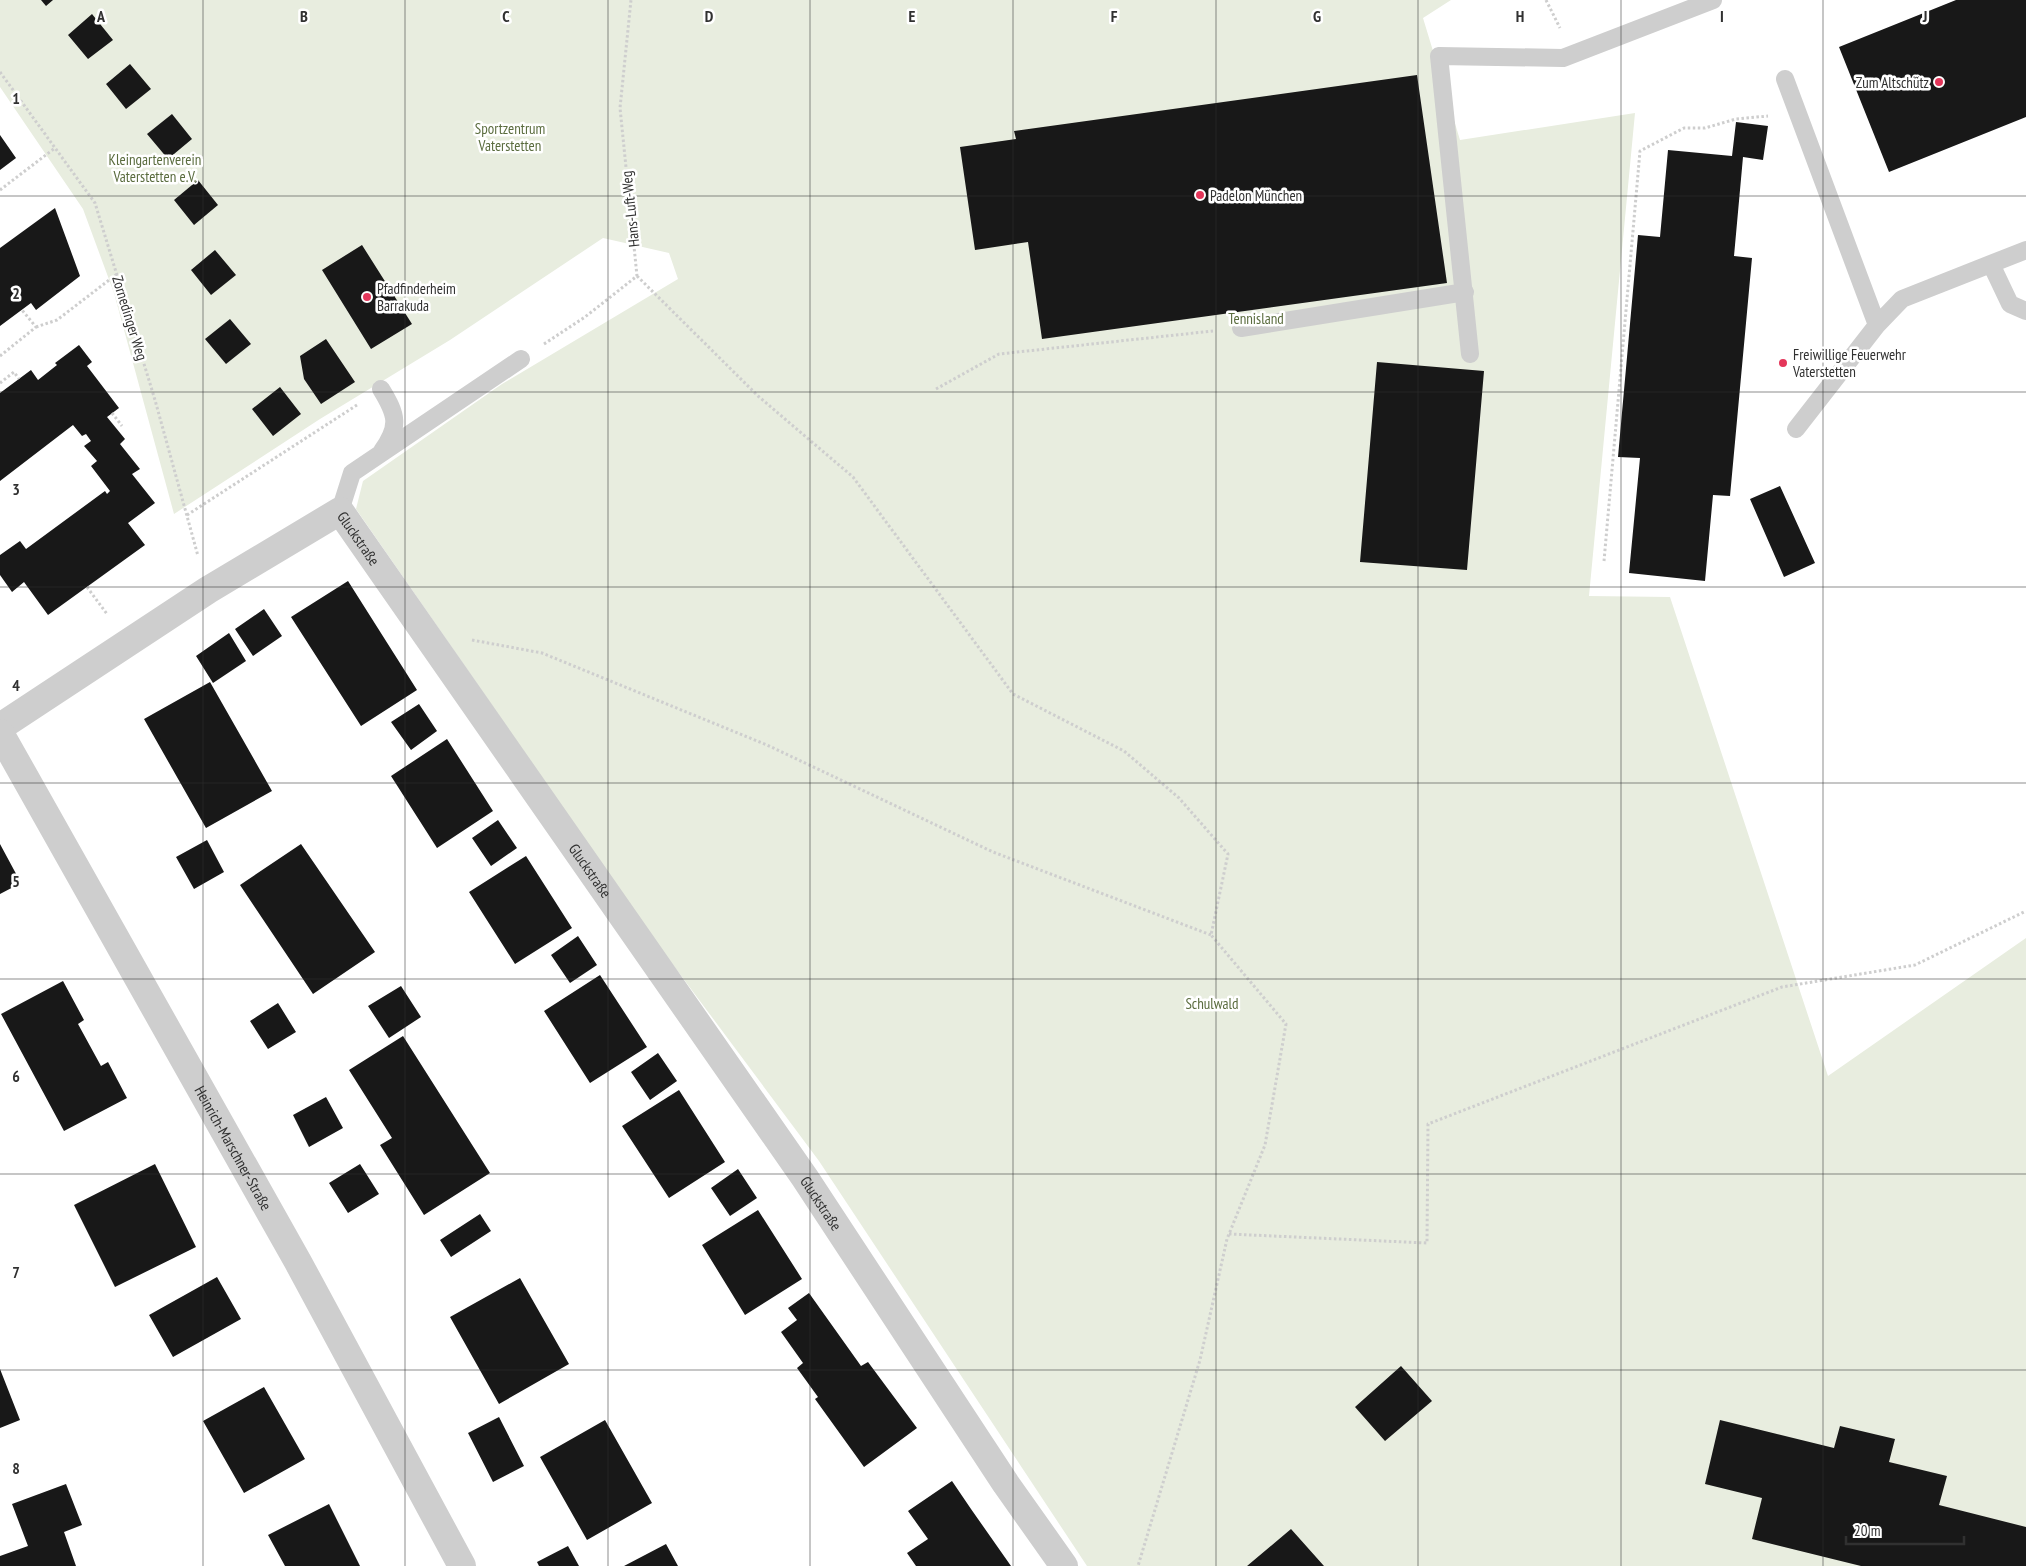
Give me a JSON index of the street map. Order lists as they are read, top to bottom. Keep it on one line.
{"streets":{"street":["Gluckstraße","Heinrich-Marschner-Straße"],"path":["Hans-Luft-Weg","Zornedinger Weg"]},"crossings":[["Zornedinger Weg","Gluckstraße"]],"parks":["Sportzentrum Vaterstetten","Kleingartenverein Vaterstetten e.V.","Tennisland","Schulwald"],"places":["Zum Altschütz","Padelon München","Pfadfinderheim Barrakuda","Freiwillige Feuerwehr Vaterstetten"],"scale_bar":"20 m","grid":{"columns":["A","B","C","D","E","F","G","H","I","J"],"rows":["1","2","3","4","5","6","7","8"]}}
